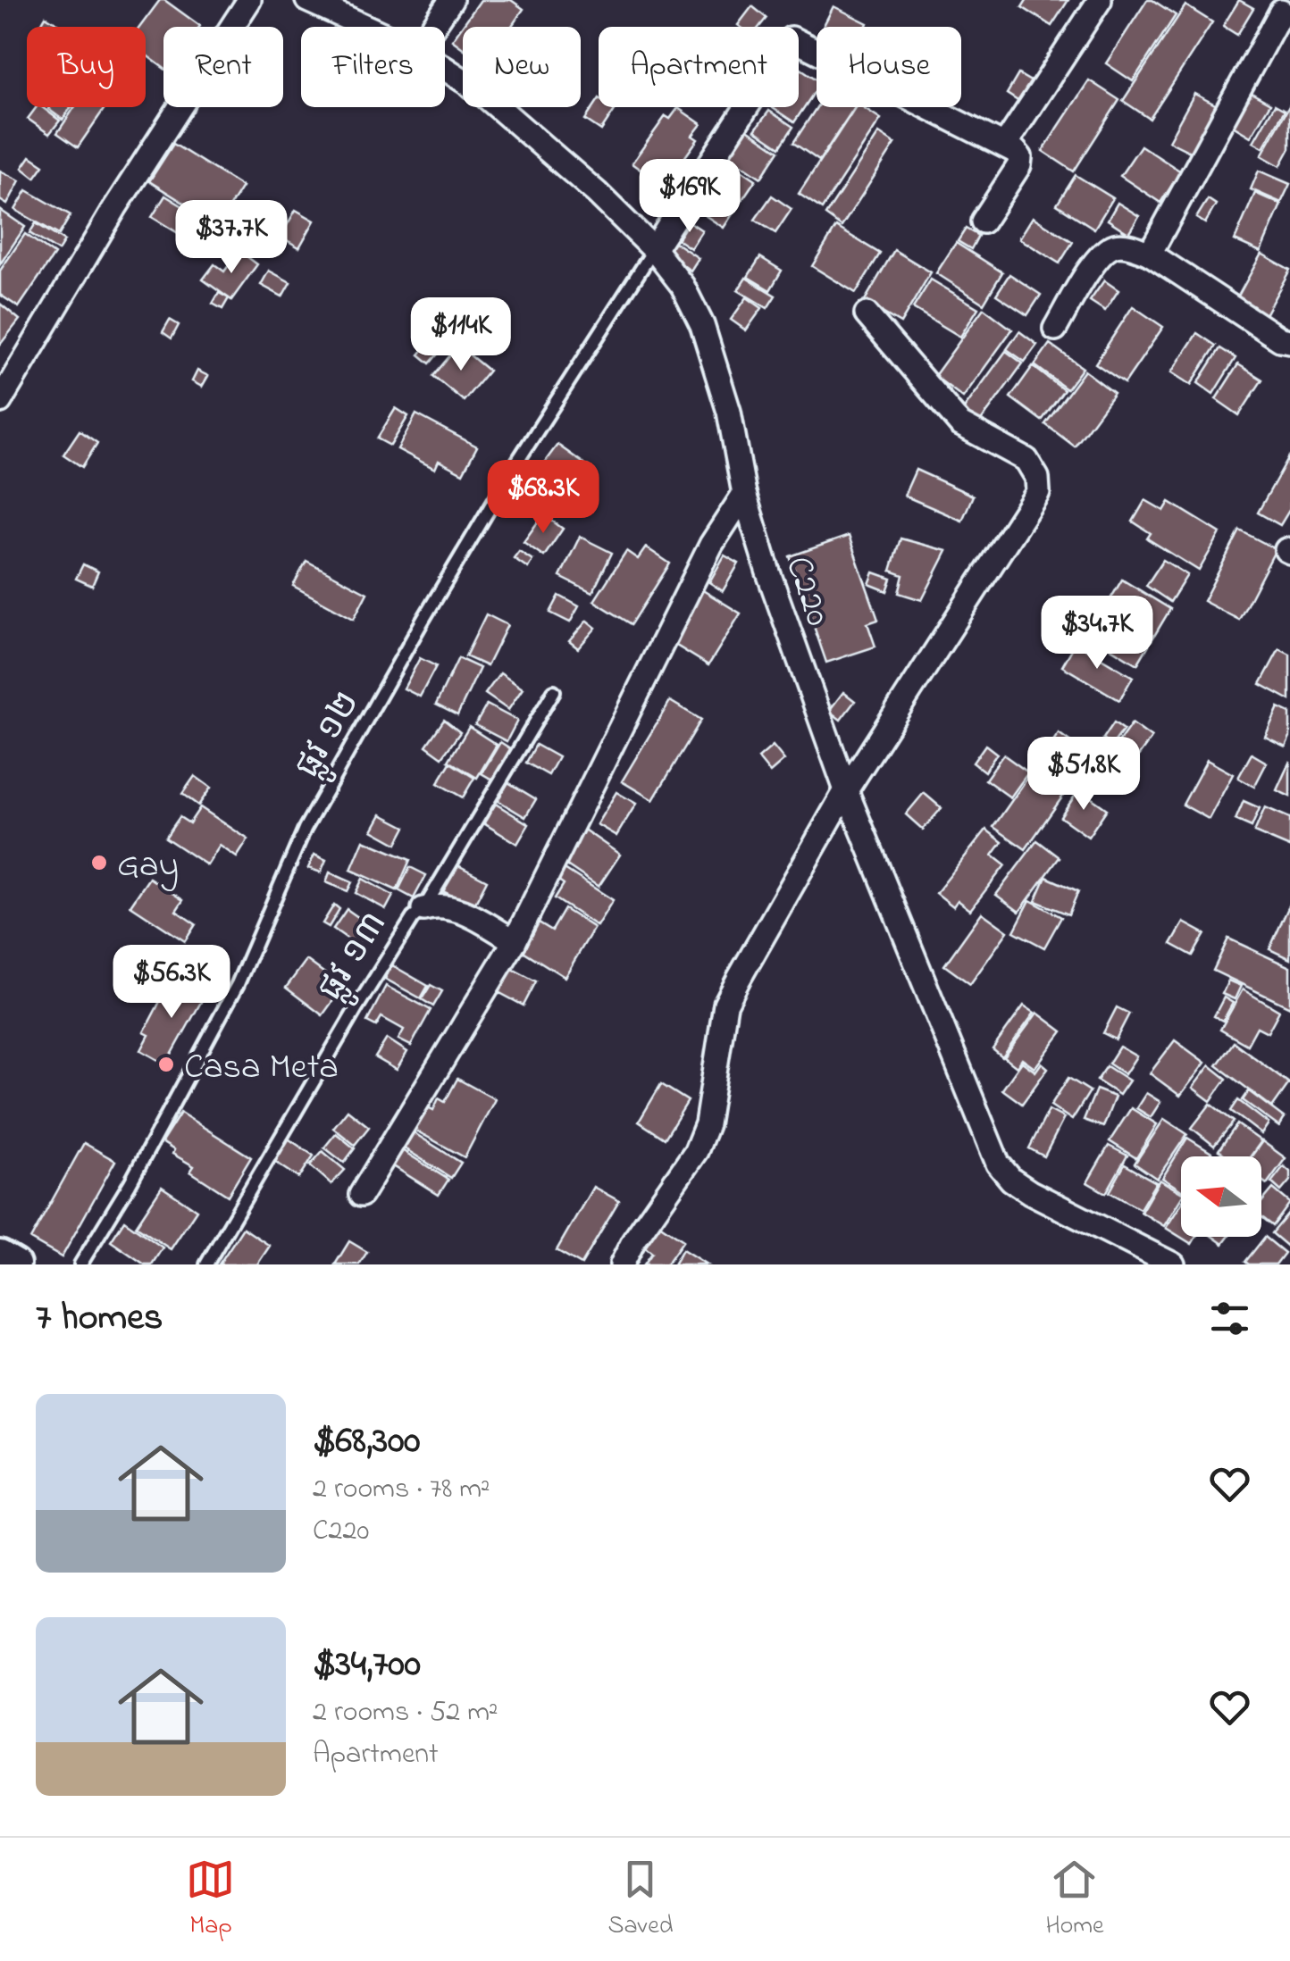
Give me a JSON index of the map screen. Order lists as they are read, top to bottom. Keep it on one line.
{"streets":{"street":["C220","ផ្លូវ ១៣"],"lane":["ផ្លូវ ១២"]},"crossings":[["C220","ផ្លូវ ១២"]],"places":["Gay","Casa Meta"],"north":"left","page":{"chip":["Buy","Rent","Filters","New","Apartment","House"],"price":["$169K","$37.7K","$114K","$68.3K","$34.7K","$51.8K","$56.3K"],"heading":"7 homes","list":[{"name":"$68,300","note":"2 rooms · 78 m² · C220"},{"name":"$34,700","note":"2 rooms · 52 m² · Apartment"}],"tabs":["Map","Saved","Home"]}}
